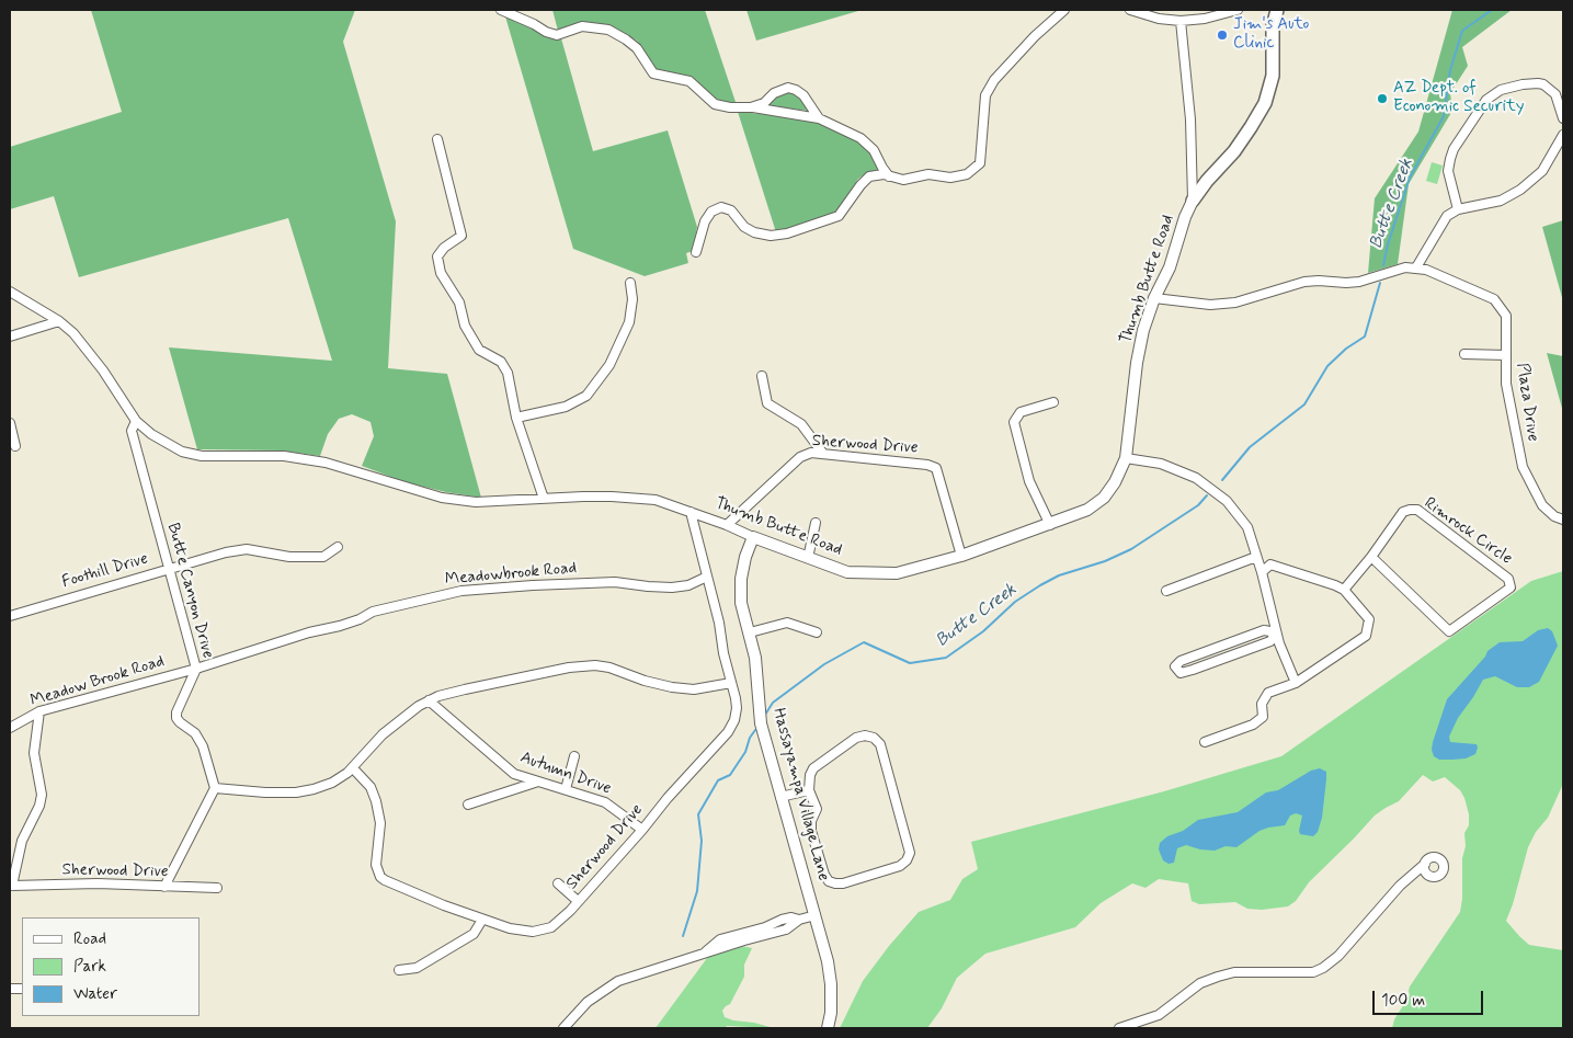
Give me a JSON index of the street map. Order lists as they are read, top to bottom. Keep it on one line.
{"streets":{"street":["Thumb Butte Road","Plaza Drive","Sherwood Drive","Rimrock Circle","Foothill Drive","Meadowbrook Road","Butte Canyon Drive","Meadow Brook Road","Autumn Drive","Hassayampa Village Lane"]},"crossings":[["Thumb Butte Road","Plaza Drive"],["Thumb Butte Road","Sherwood Drive"],["Thumb Butte Road","Butte Canyon Drive"],["Thumb Butte Road","Hassayampa Village Lane"],["Sherwood Drive","Meadowbrook Road"],["Sherwood Drive","Autumn Drive"],["Foothill Drive","Butte Canyon Drive"],["Meadowbrook Road","Butte Canyon Drive"],["Meadowbrook Road","Meadow Brook Road"],["Butte Canyon Drive","Meadow Brook Road"]],"water":["Butte Creek"],"places":["Jim's Auto Clinic","AZ Dept. of Economic Security"],"legend":["Road","Park","Water"],"scale_bar":"100 m"}
